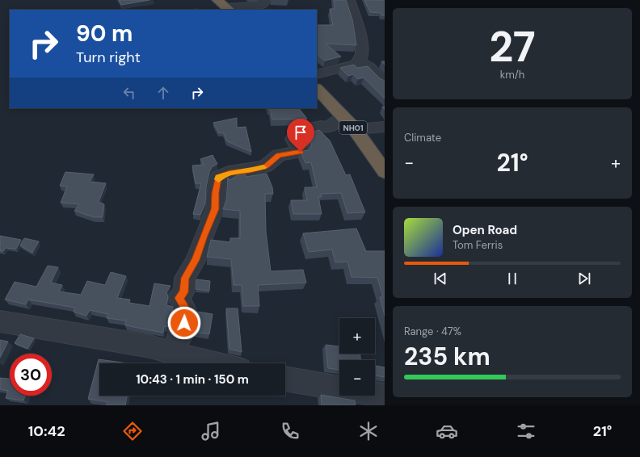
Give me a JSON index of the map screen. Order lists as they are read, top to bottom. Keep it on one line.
{"streets":{"highway":["NH01"]},"page":{"tile":[["27","km/h"],"Climate",["Range · 47%","235 km"]],"turn":["90 m","Turn right"],"heat":["−","21°","+"],"song":["Open Road","Tom Ferris"],"map_buttons":["+","−"],"limit":"30","trip":"10:43 · 1 min · 150 m","tabs":["10:42","21°"]}}
